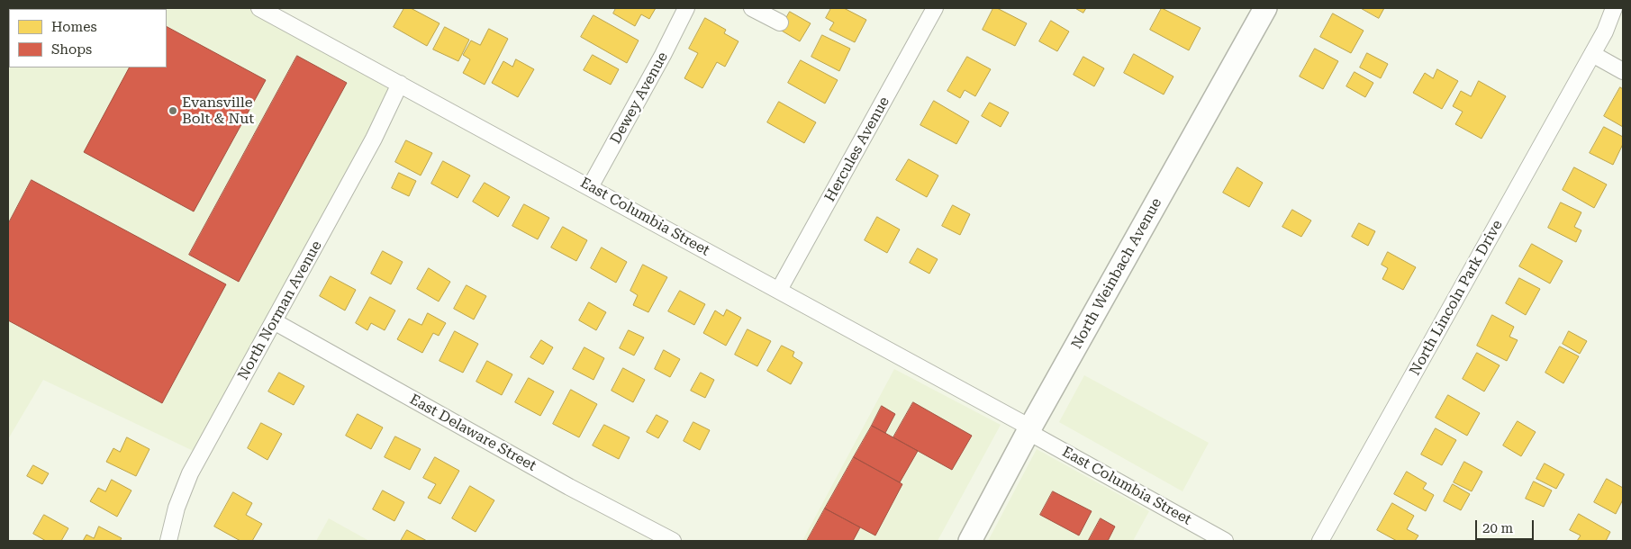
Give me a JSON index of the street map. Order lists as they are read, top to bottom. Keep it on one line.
{"streets":{"main road":["North Weinbach Avenue"],"street":["Dewey Avenue","Hercules Avenue","East Columbia Street","North Lincoln Park Drive","North Norman Avenue","East Delaware Street"]},"crossings":[["Dewey Avenue","East Columbia Street"],["Hercules Avenue","East Columbia Street"],["East Columbia Street","North Weinbach Avenue"],["East Columbia Street","North Norman Avenue"],["North Norman Avenue","East Delaware Street"]],"places":["Evansville Bolt & Nut"],"legend":["Homes","Shops"],"scale_bar":"20 m"}
